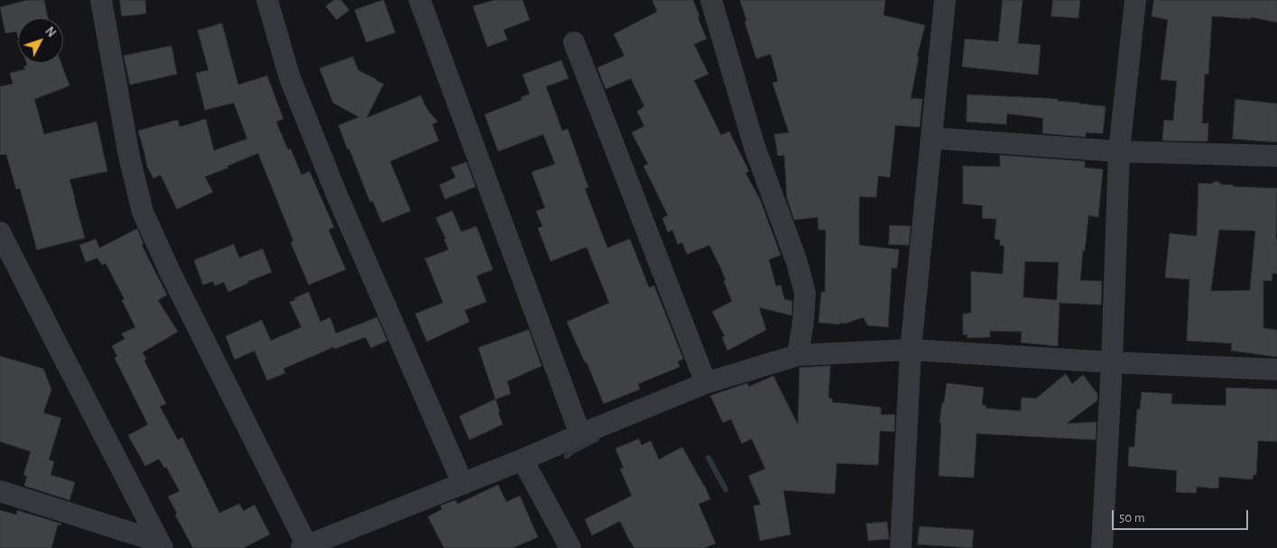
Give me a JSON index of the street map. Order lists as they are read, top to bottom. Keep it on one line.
{"scale_bar":"50 m","north":"top right"}
